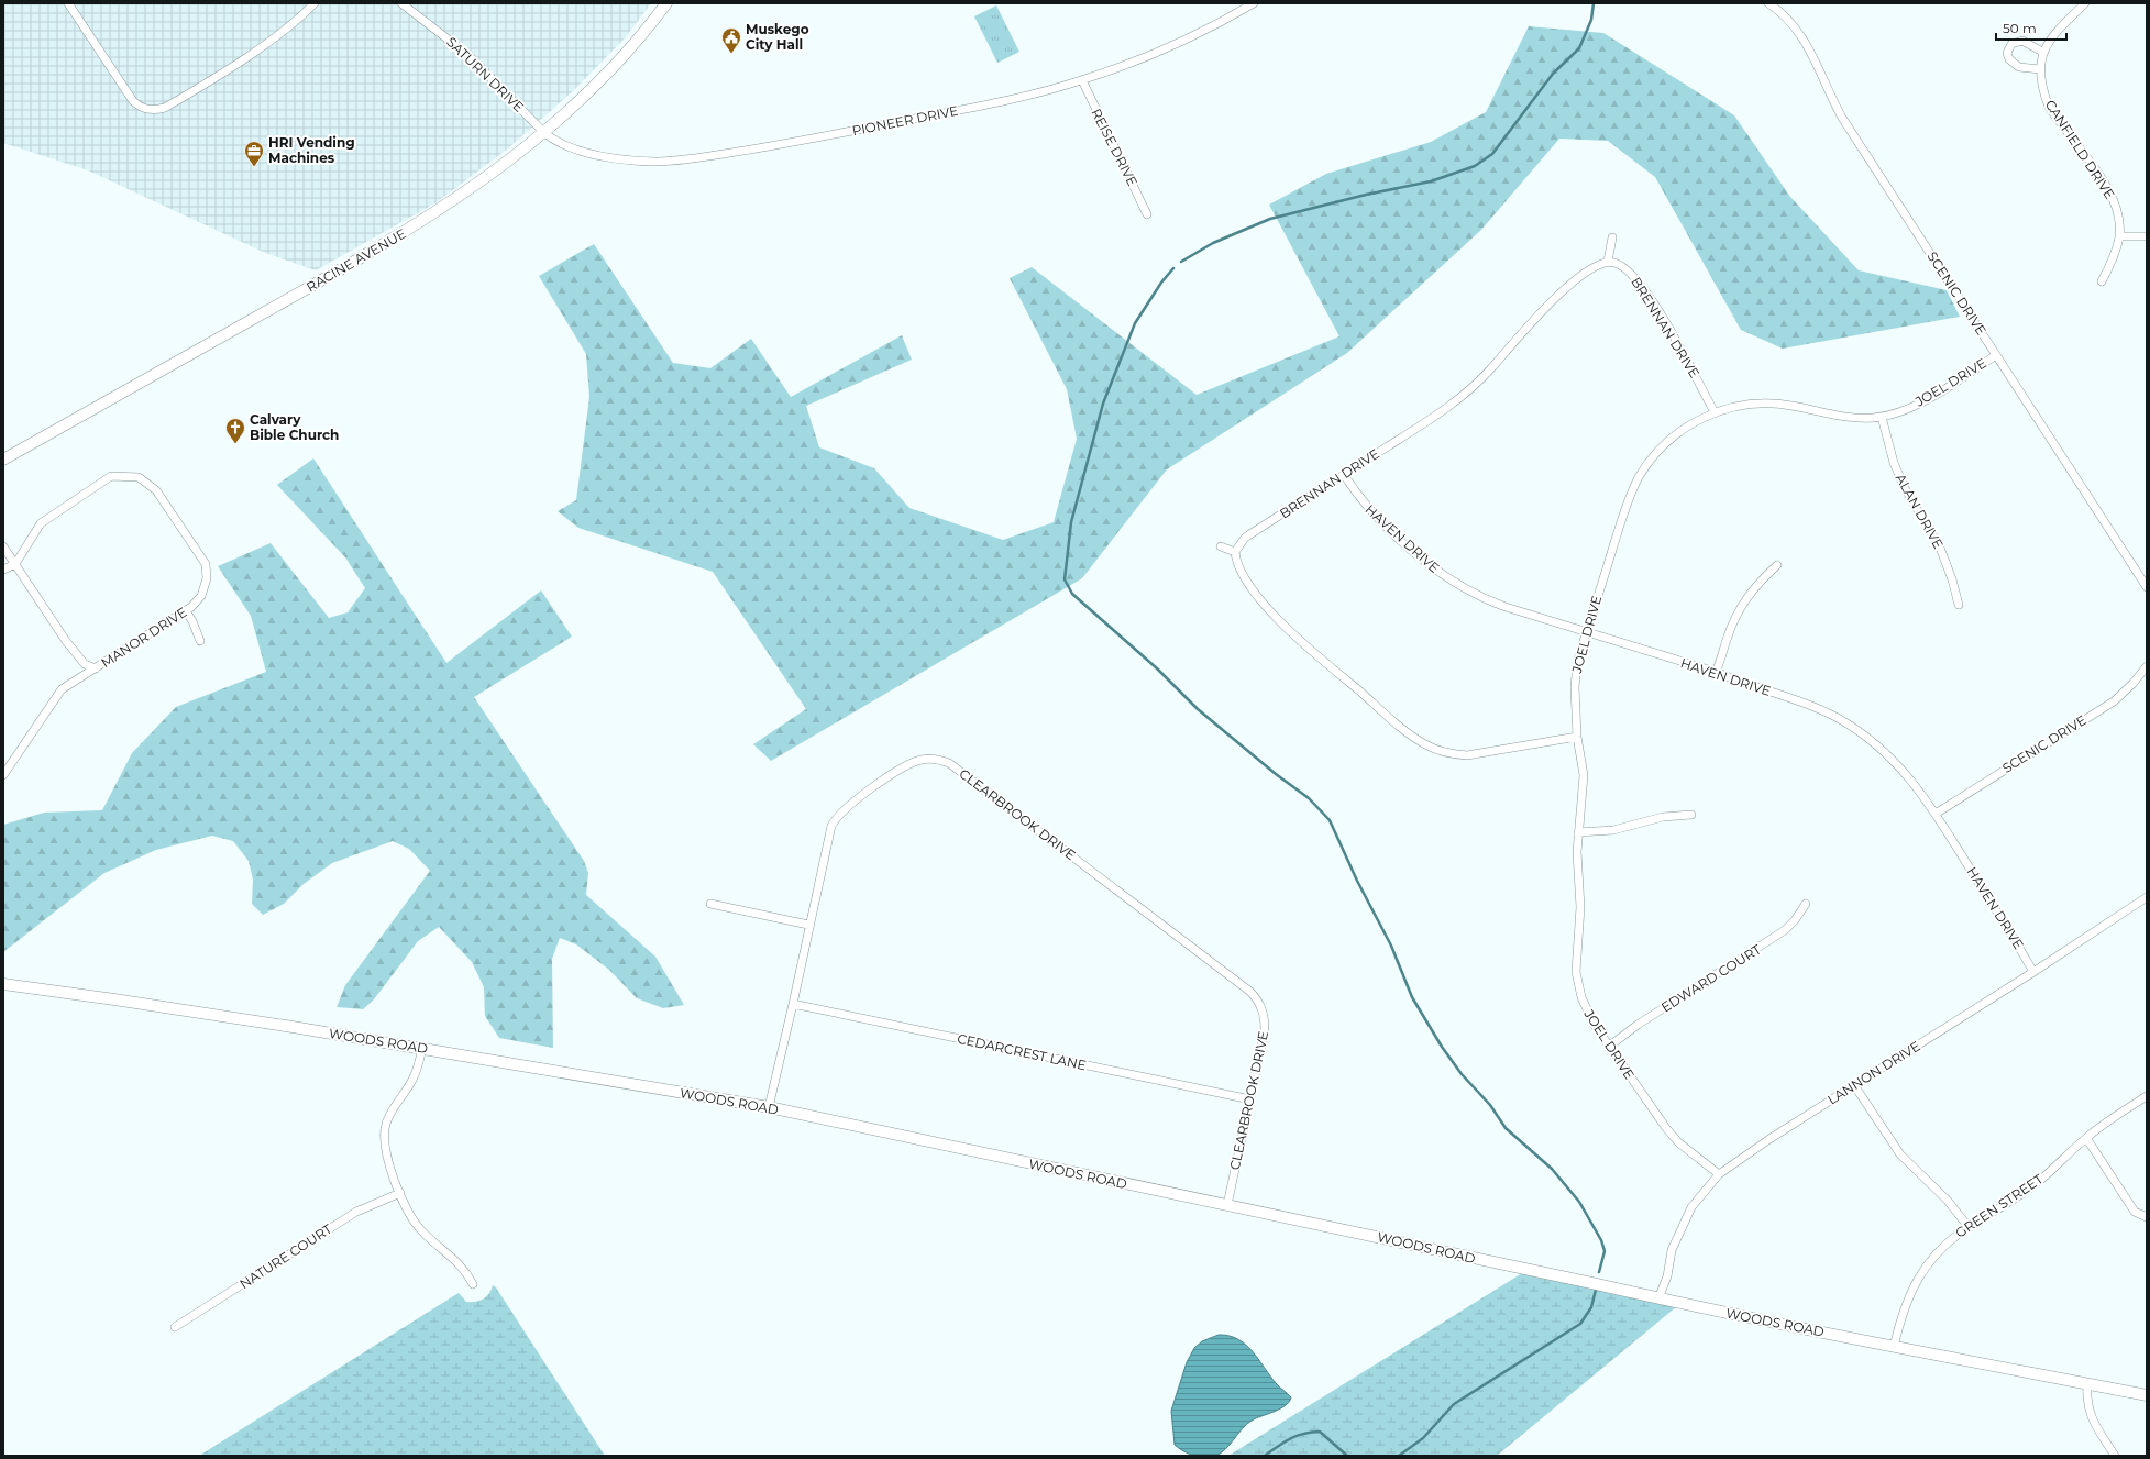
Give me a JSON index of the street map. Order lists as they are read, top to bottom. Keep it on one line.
{"streets":{"street":["SATURN DRIVE","PIONEER DRIVE","REISE DRIVE","CANFIELD DRIVE","RACINE AVENUE","SCENIC DRIVE","BRENNAN DRIVE","JOEL DRIVE","ALAN DRIVE","HAVEN DRIVE","MANOR DRIVE","CLEARBROOK DRIVE","EDWARD COURT","WOODS ROAD","CEDARCREST LANE","LANNON DRIVE","GREEN STREET","NATURE COURT"]},"crossings":[["SATURN DRIVE","PIONEER DRIVE"],["SATURN DRIVE","RACINE AVENUE"],["PIONEER DRIVE","REISE DRIVE"],["PIONEER DRIVE","RACINE AVENUE"],["SCENIC DRIVE","JOEL DRIVE"],["SCENIC DRIVE","HAVEN DRIVE"],["BRENNAN DRIVE","JOEL DRIVE"],["BRENNAN DRIVE","HAVEN DRIVE"],["JOEL DRIVE","ALAN DRIVE"],["JOEL DRIVE","HAVEN DRIVE"],["JOEL DRIVE","EDWARD COURT"],["JOEL DRIVE","LANNON DRIVE"],["HAVEN DRIVE","LANNON DRIVE"],["CLEARBROOK DRIVE","WOODS ROAD"],["CLEARBROOK DRIVE","CEDARCREST LANE"],["WOODS ROAD","LANNON DRIVE"],["WOODS ROAD","GREEN STREET"]],"places":{"public building":["Muskego City Hall"],"office":["HRI Vending Machines"],"church":["Calvary Bible Church"]},"scale_bar":"50 m"}
